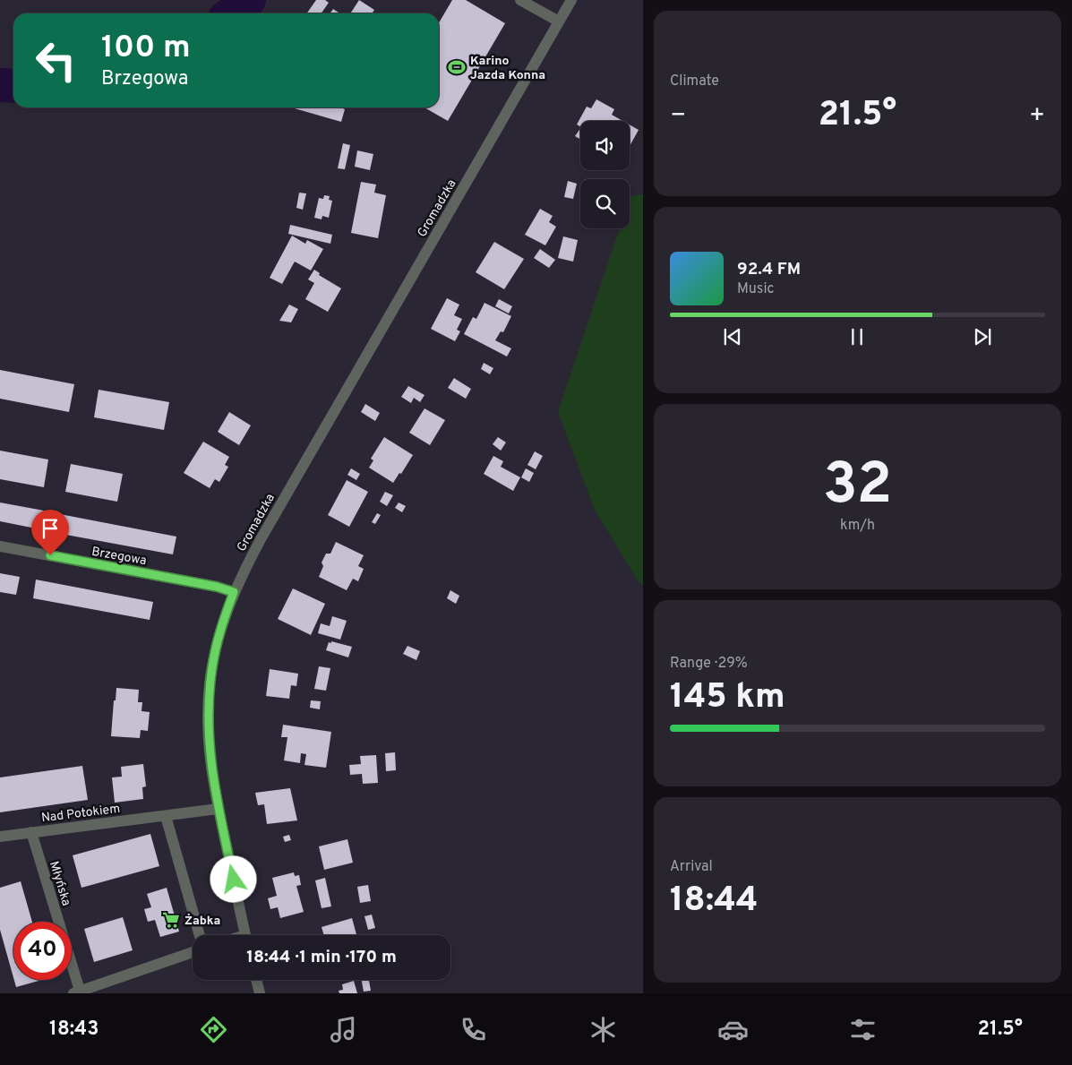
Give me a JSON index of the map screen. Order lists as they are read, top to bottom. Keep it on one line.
{"streets":{"street":["Gromadzka","Brzegowa","Nad Potokiem","Młyńska"]},"crossings":[["Gromadzka","Brzegowa"],["Gromadzka","Nad Potokiem"],["Nad Potokiem","Młyńska"]],"places":{"sports":["Karino Jazda Konna"],"supermarket":["Żabka"]},"page":{"tile":["Climate",["32","km/h"],["Range · 29%","145 km"],["Arrival","18:44"]],"turn":["100 m","Brzegowa"],"heat":["−","21.5°","+"],"song":["92.4 FM","Music"],"limit":"40","trip":"18:44 · 1 min · 170 m","tabs":["18:43","21.5°"]}}
